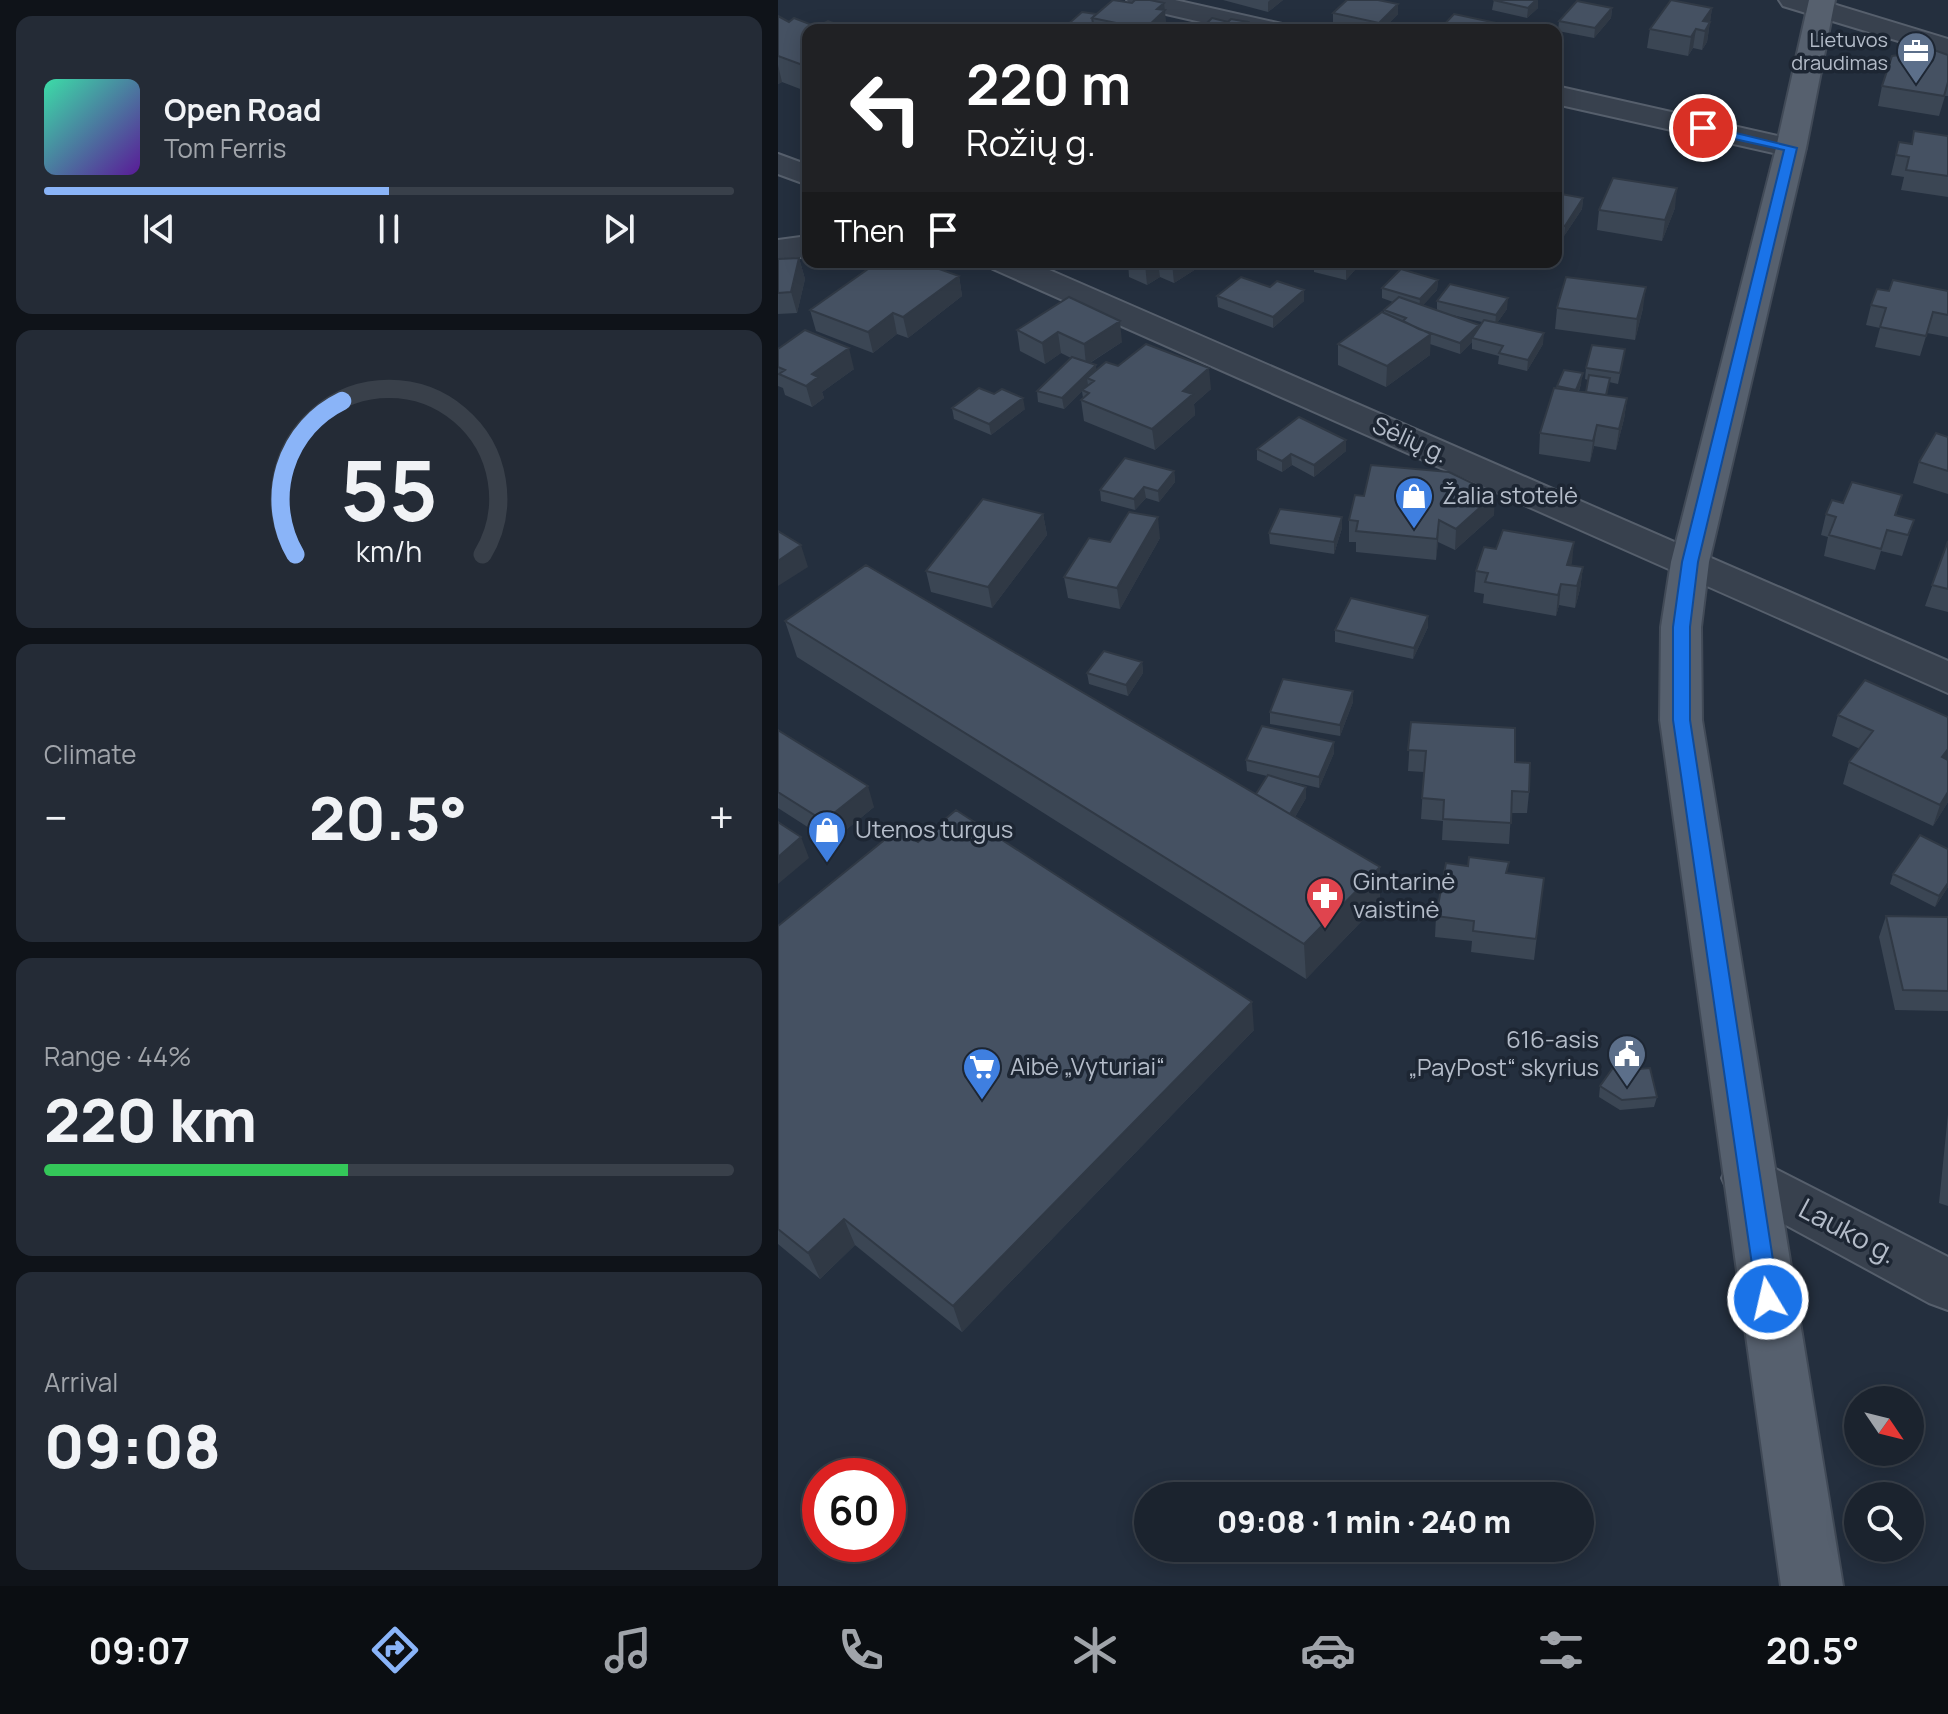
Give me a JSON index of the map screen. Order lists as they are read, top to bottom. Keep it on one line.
{"streets":{"street":["Sėlių g.","Lauko g."]},"places":{"office":["Lietuvos draudimas"],"shop":["Žalia stotelė","Utenos turgus"],"pharmacy":["Gintarinė vaistinė"],"public building":["616-asis „PayPost“ skyrius"],"supermarket":["Aibė „Vyturiai“"]},"north":"bottom right","page":{"turn":["220 m","Rožių g."],"song":["Open Road","Tom Ferris"],"then":"Then","tile":["Climate",["Range · 44%","220 km"],["Arrival","09:08"]],"heat":["−","20.5°","+"],"limit":"60","trip":"09:08 · 1 min · 240 m","tabs":["09:07","20.5°"],"gauge":["55","km/h"]}}
